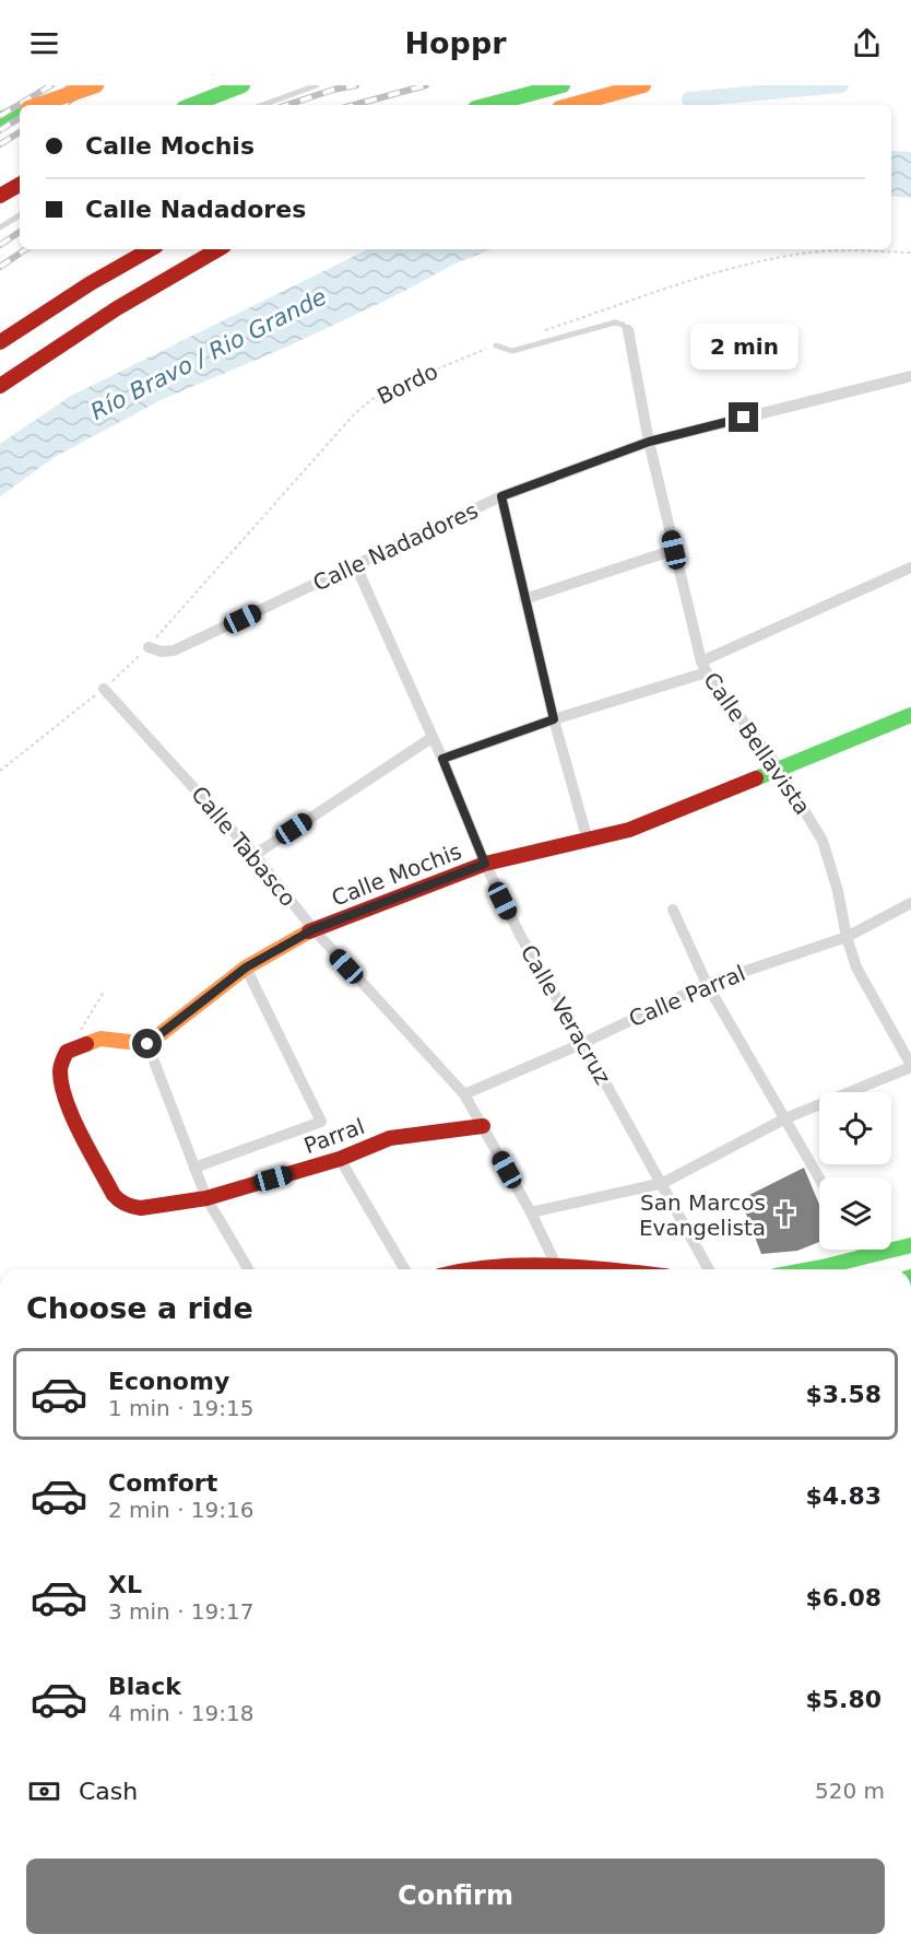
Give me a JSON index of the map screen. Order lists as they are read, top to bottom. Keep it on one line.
{"streets":{"main road":["Calle Mochis","Parral"],"street":["Calle Nadadores","Calle Bellavista","Calle Tabasco","Calle Parral","Calle Veracruz"],"path":["Bordo"]},"crossings":[["Bordo","Calle Nadadores"],["Bordo","Calle Tabasco"],["Calle Nadadores","Calle Bellavista"],["Calle Nadadores","Calle Veracruz"],["Calle Bellavista","Calle Mochis"],["Calle Bellavista","Calle Parral"],["Calle Tabasco","Calle Mochis"],["Calle Tabasco","Calle Parral"],["Calle Tabasco","Parral"],["Calle Mochis","Calle Veracruz"],["Calle Parral","Calle Veracruz"]],"water":["Río Bravo / Rio Grande"],"places":{"church":["San Marcos Evangelista"]},"page":{"header":"Hoppr","banner":["Calle Mochis","Calle Nadadores"],"bubble":"2 min","heading":"Choose a ride","list":[{"name":"Economy","note":"1 min · 19:15","value":"$3.58"},{"name":"Comfort","note":"2 min · 19:16","value":"$4.83"},{"name":"XL","note":"3 min · 19:17","value":"$6.08"},{"name":"Black","note":"4 min · 19:18","value":"$5.80"}],"pay":["Cash","520 m"],"buttons":"Confirm"}}
